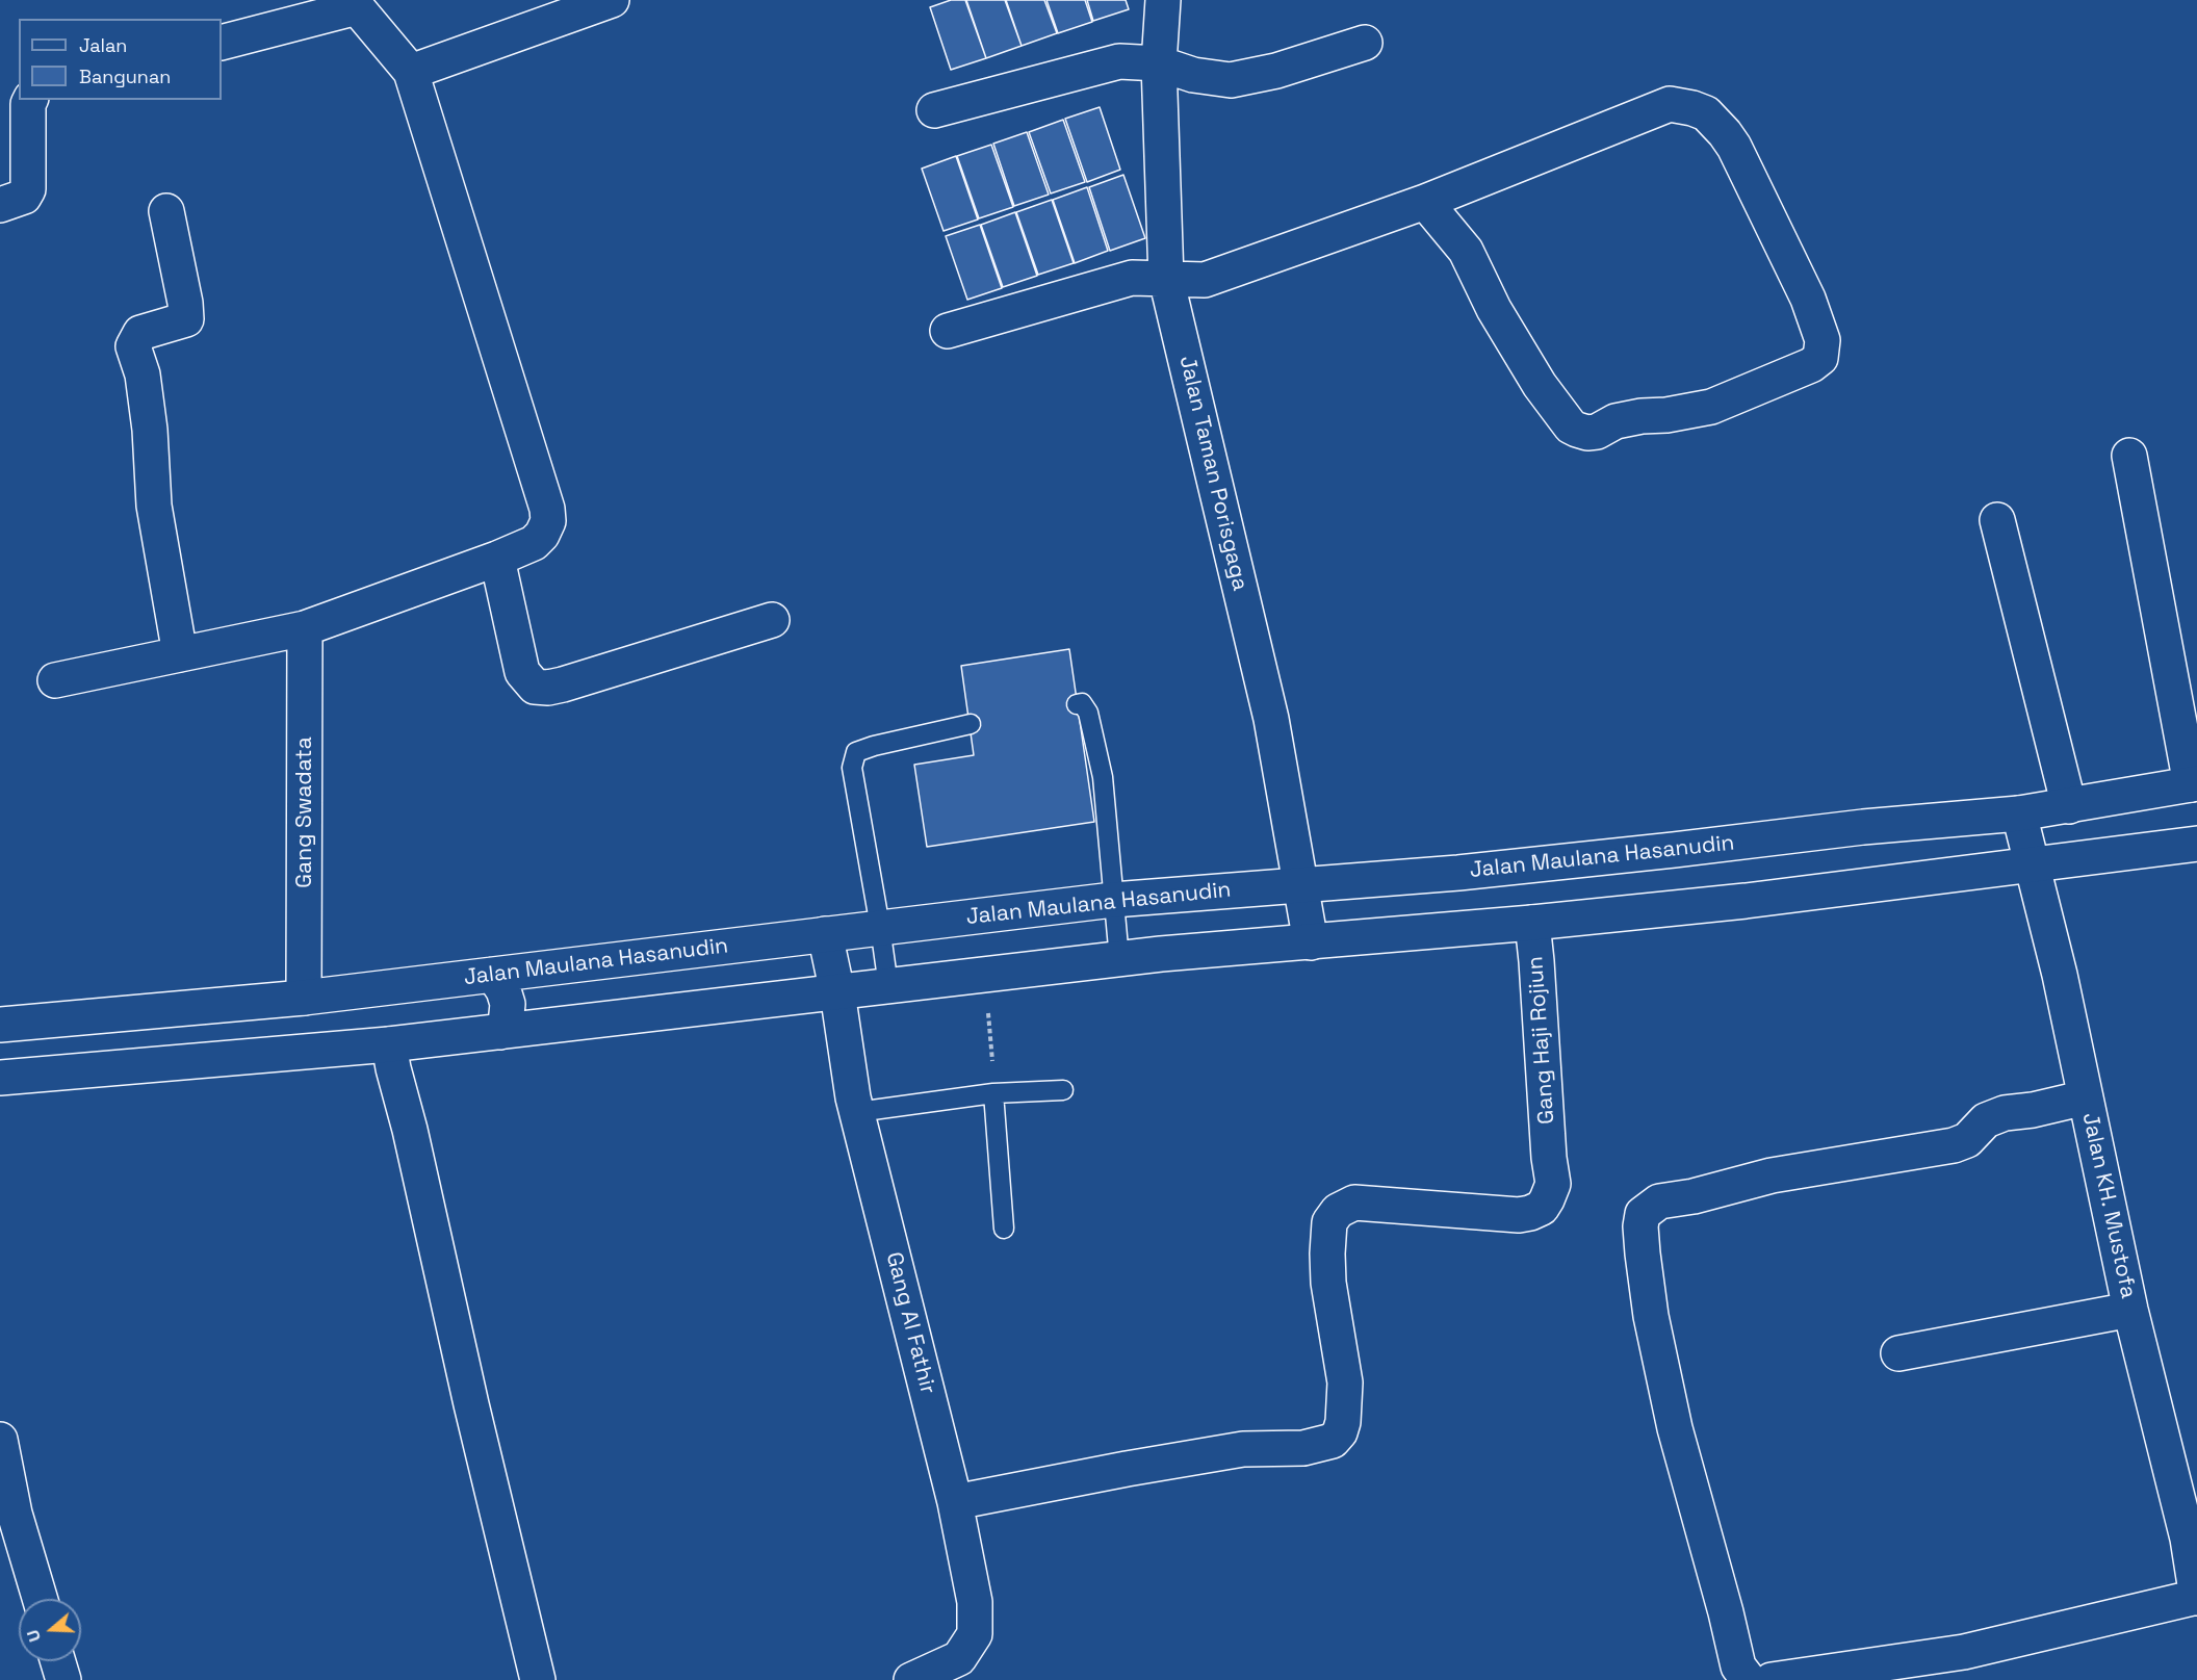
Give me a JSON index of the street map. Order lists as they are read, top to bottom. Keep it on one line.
{"streets":{"street":["Jalan Taman Porisgaga","Gang Swadata","Jalan Maulana Hasanudin","Gang Haji Rojiun","Jalan KH. Mustofa","Gang Al Fathir"]},"crossings":[["Jalan Taman Porisgaga","Jalan Maulana Hasanudin"],["Gang Swadata","Jalan Maulana Hasanudin"],["Jalan Maulana Hasanudin","Jalan KH. Mustofa"],["Jalan Maulana Hasanudin","Gang Al Fathir"],["Gang Haji Rojiun","Gang Al Fathir"]],"legend":["Jalan","Bangunan"],"north":"left"}
